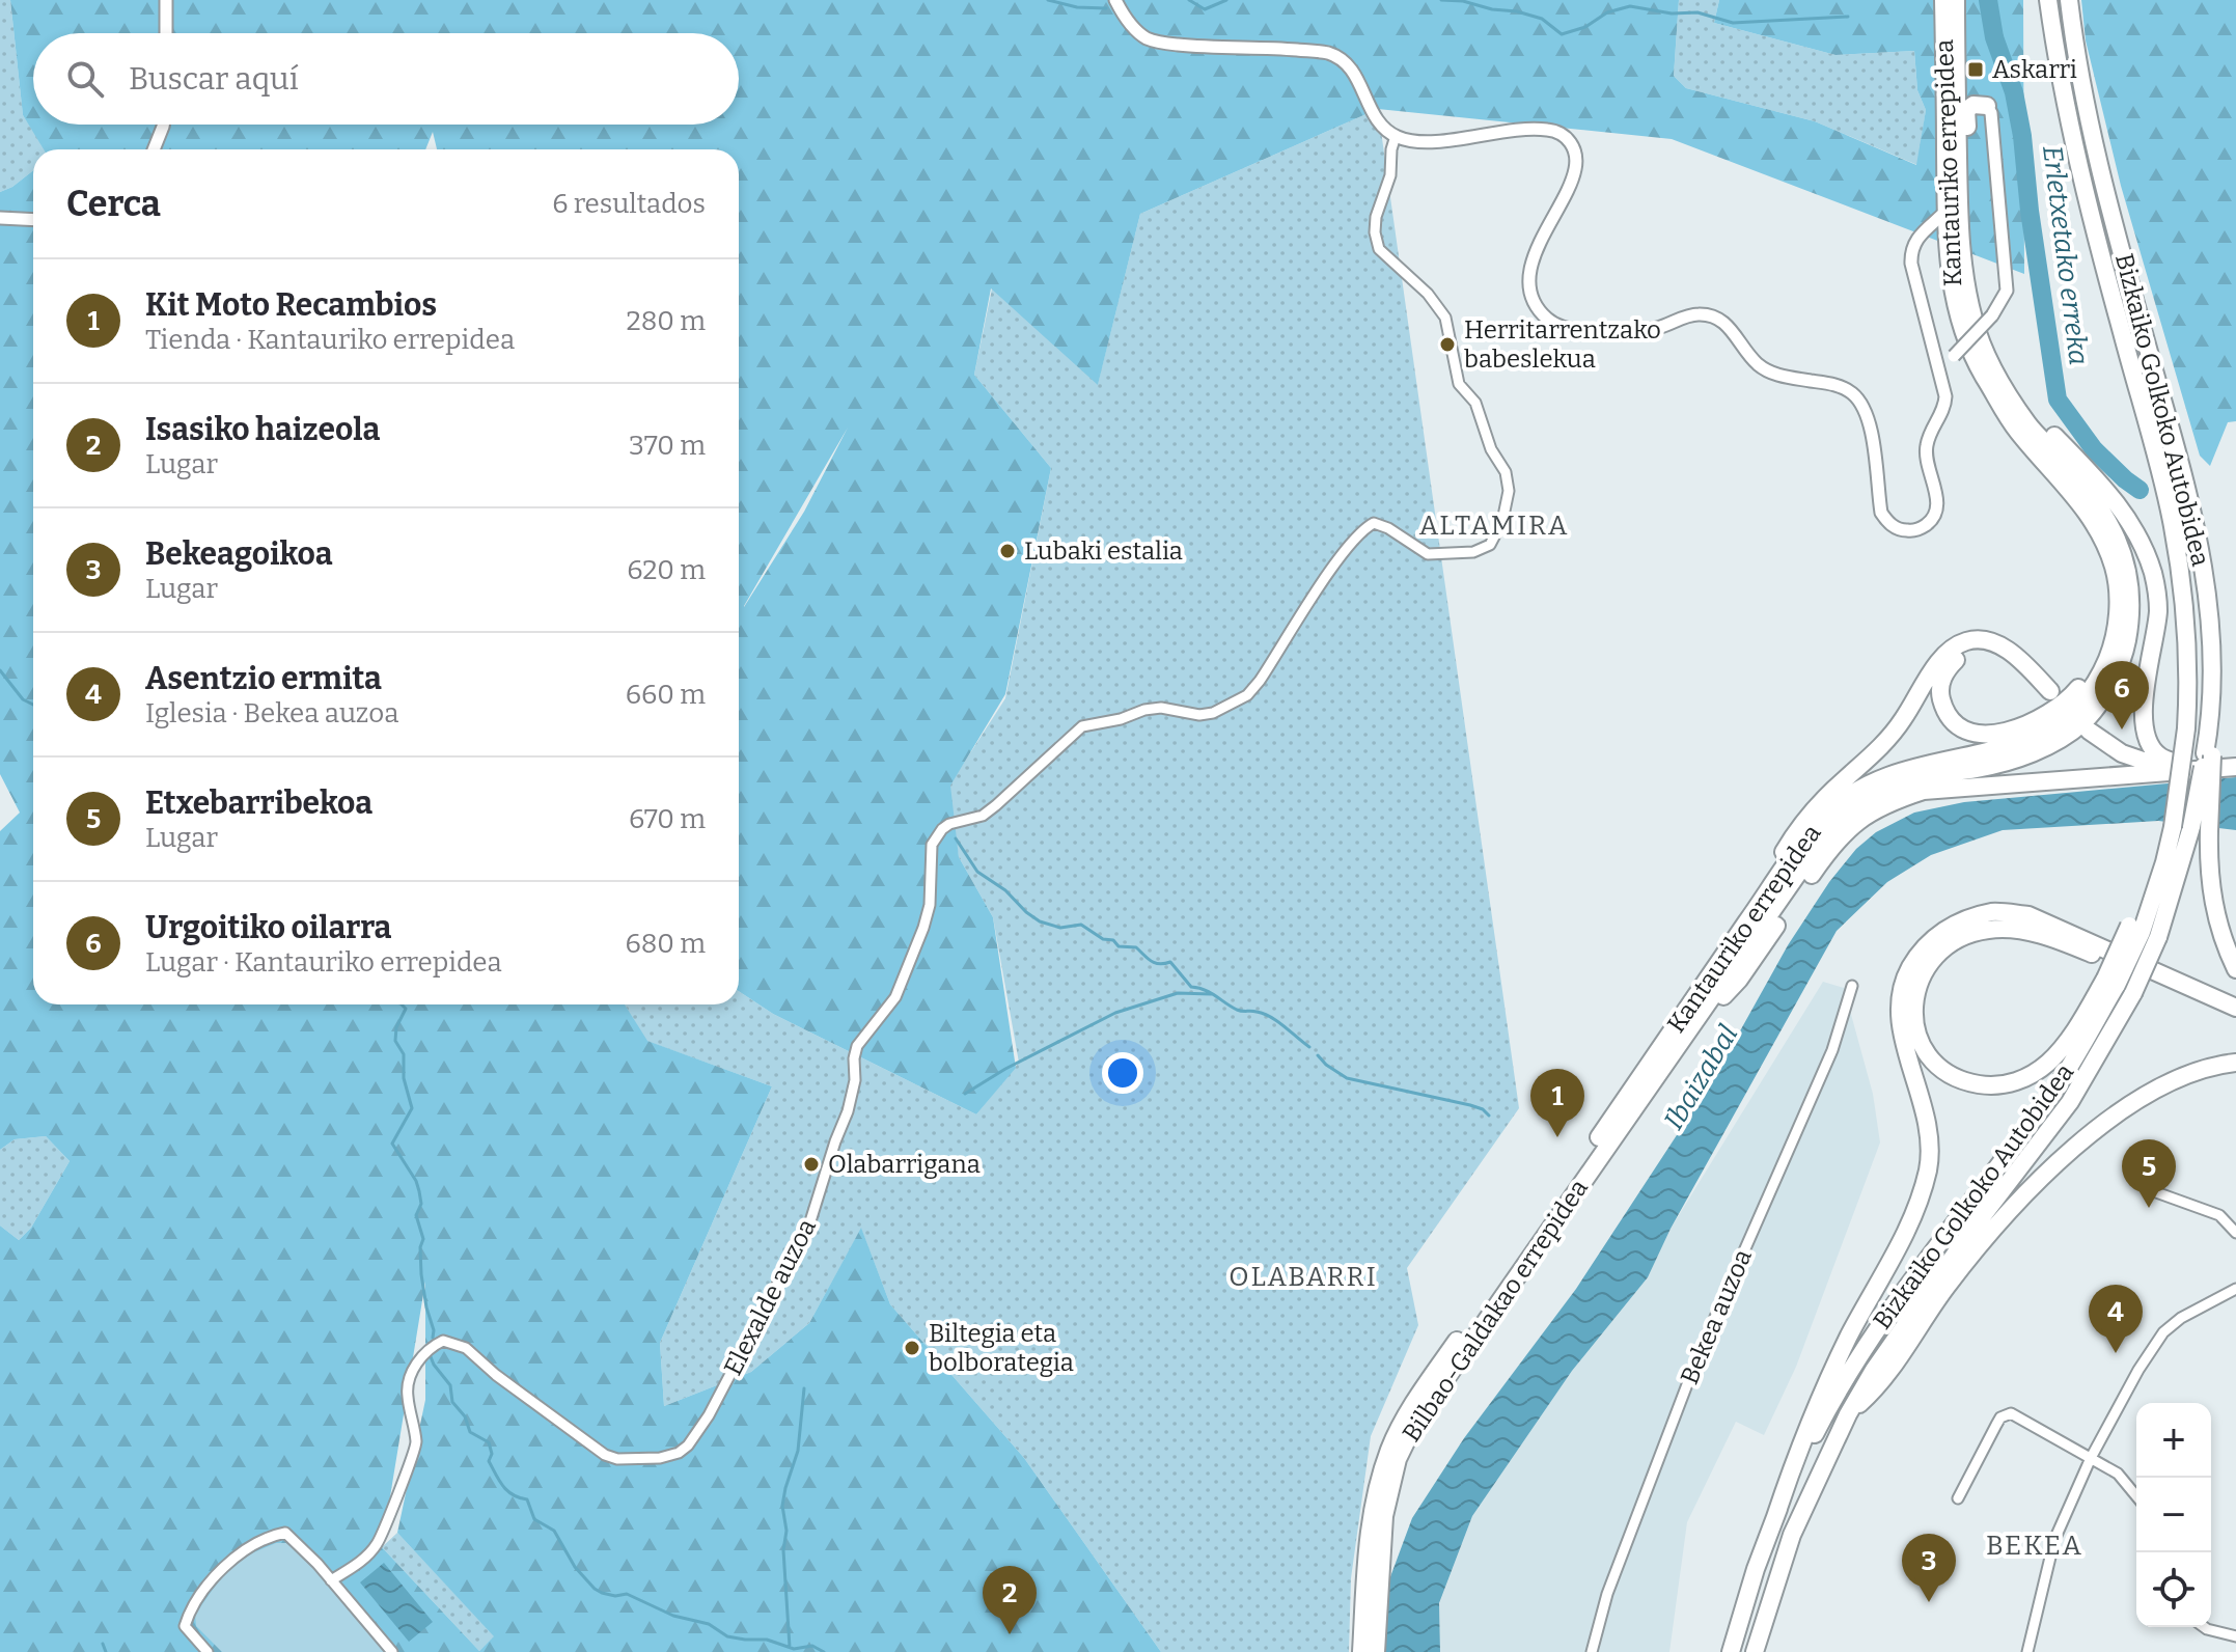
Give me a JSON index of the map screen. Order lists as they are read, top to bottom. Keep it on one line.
{"streets":{"highway":["Kantauriko errepidea","Bizkaiko Golkoko Autobidea","Bilbao-Galdakao errepidea"],"street":["Elexalde auzoa","Bekea auzoa"]},"crossings":[["Kantauriko errepidea","Bilbao-Galdakao errepidea"]],"districts":["ALTAMIRA","OLABARRI","BEKEA"],"water":["Erletxetako erreka","Ibaizabal"],"places":{"transit":["Askarri"],"other":["Herritarrentzako babeslekua","Lubaki estalia","Olabarrigana","Biltegia eta bolborategia"]},"page":{"search":"Buscar aquí","heading":["Cerca","6 resultados"],"list":[{"mark":"1","name":"Kit Moto Recambios","note":"Tienda · Kantauriko errepidea","value":"280 m"},{"mark":"2","name":"Isasiko haizeola","note":"Lugar","value":"370 m"},{"mark":"3","name":"Bekeagoikoa","note":"Lugar","value":"620 m"},{"mark":"4","name":"Asentzio ermita","note":"Iglesia · Bekea auzoa","value":"660 m"},{"mark":"5","name":"Etxebarribekoa","note":"Lugar","value":"670 m"},{"mark":"6","name":"Urgoitiko oilarra","note":"Lugar · Kantauriko errepidea","value":"680 m"}],"pins":["6","1","5","4","3","2"],"map_buttons":["+","−"]}}
